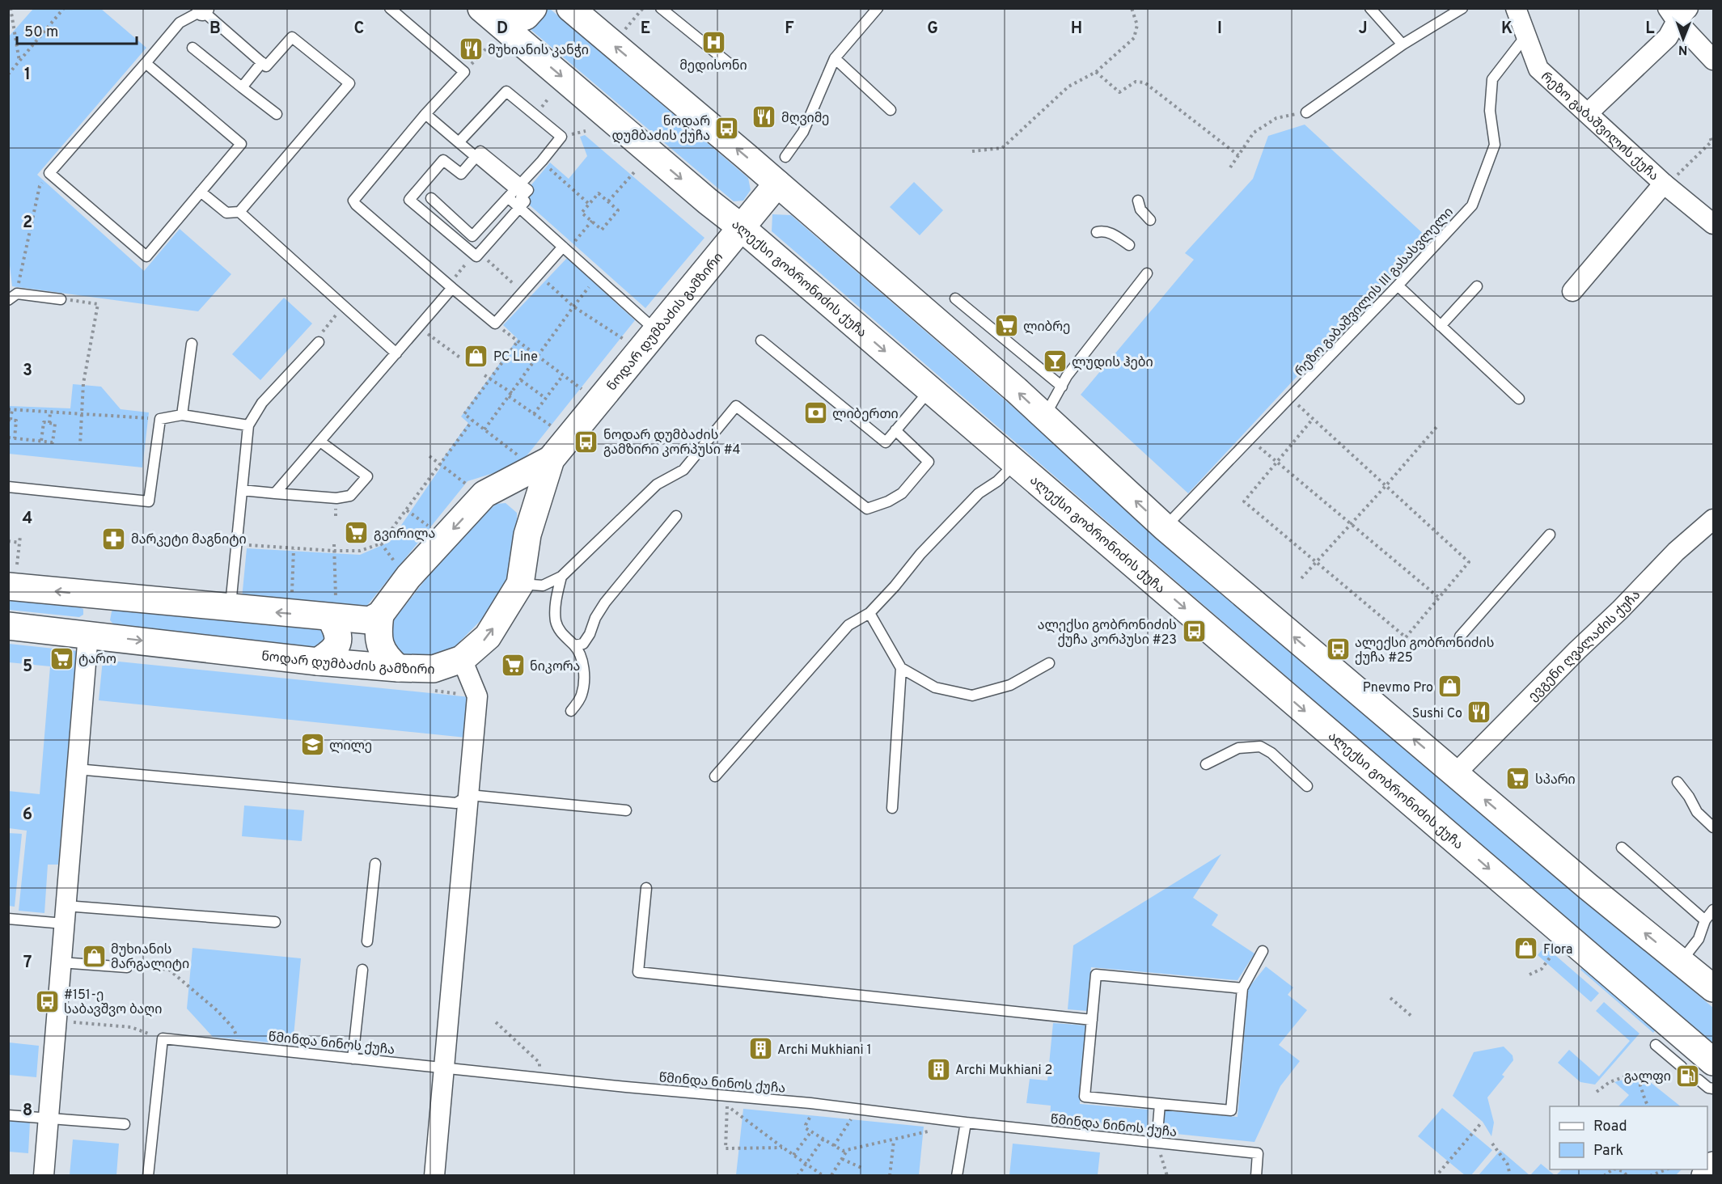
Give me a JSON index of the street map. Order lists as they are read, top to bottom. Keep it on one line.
{"streets":{"main road":["ალექსი გობრონიძის ქუჩა","ნოდარ დუმბაძის გამზირი"],"street":["რეზო გაბაშვილის ქუჩა","ევგენი ღვალაძის ქუჩა"],"lane":["რეზო გაბაშვილის III გასასვლელი","წმინდა ნინოს ქუჩა"]},"crossings":[["რეზო გაბაშვილის ქუჩა","რეზო გაბაშვილის III გასასვლელი"],["ალექსი გობრონიძის ქუჩა","ნოდარ დუმბაძის გამზირი"]],"places":{"hospital":["მედისონი"],"restaurant":["მუხიანის კანჭი","მღვიმე","Sushi Co"],"bus stop":["ნოდარ დუმბაძის ქუჩა","ნოდარ დუმბაძის გამზირი კორპუსი #4","ალექსი გობრონიძის ქუჩა კორპუსი #23","ალექსი გობრონიძის ქუჩა #25","#151-ე საბავშვო ბაღი"],"supermarket":["ლიბრე","გვირილა","ტარო","ნიკორა","სპარი"],"shop":["PC Line","Pnevmo Pro","Flora","მუხიანის მარგალიტი"],"bar":["ლუდის ჰები"],"bank":["ლიბერთი"],"pharmacy":["მარკეტი მაგნიტი"],"school or university":["ლილე"],"building":["Archi Mukhiani 1","Archi Mukhiani 2"],"fuel station":["გალფი"]},"legend":["Road","Park"],"scale_bar":"50 m","north":"bottom","grid":{"columns":["B","C","D","E","F","G","H","I","J","K","L"],"rows":["1","2","3","4","5","6","7","8"]}}
